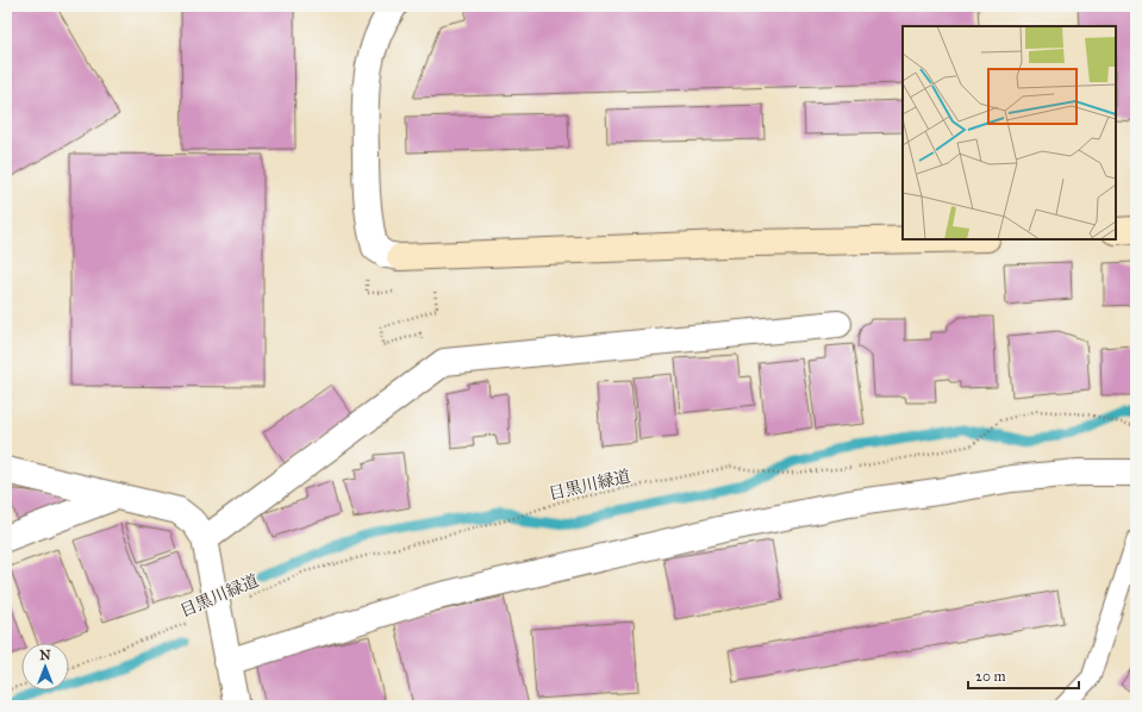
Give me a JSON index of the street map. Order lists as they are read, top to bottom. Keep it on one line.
{"streets":{"path":["目黒川緑道"]},"scale_bar":"20 m","north":"top"}
